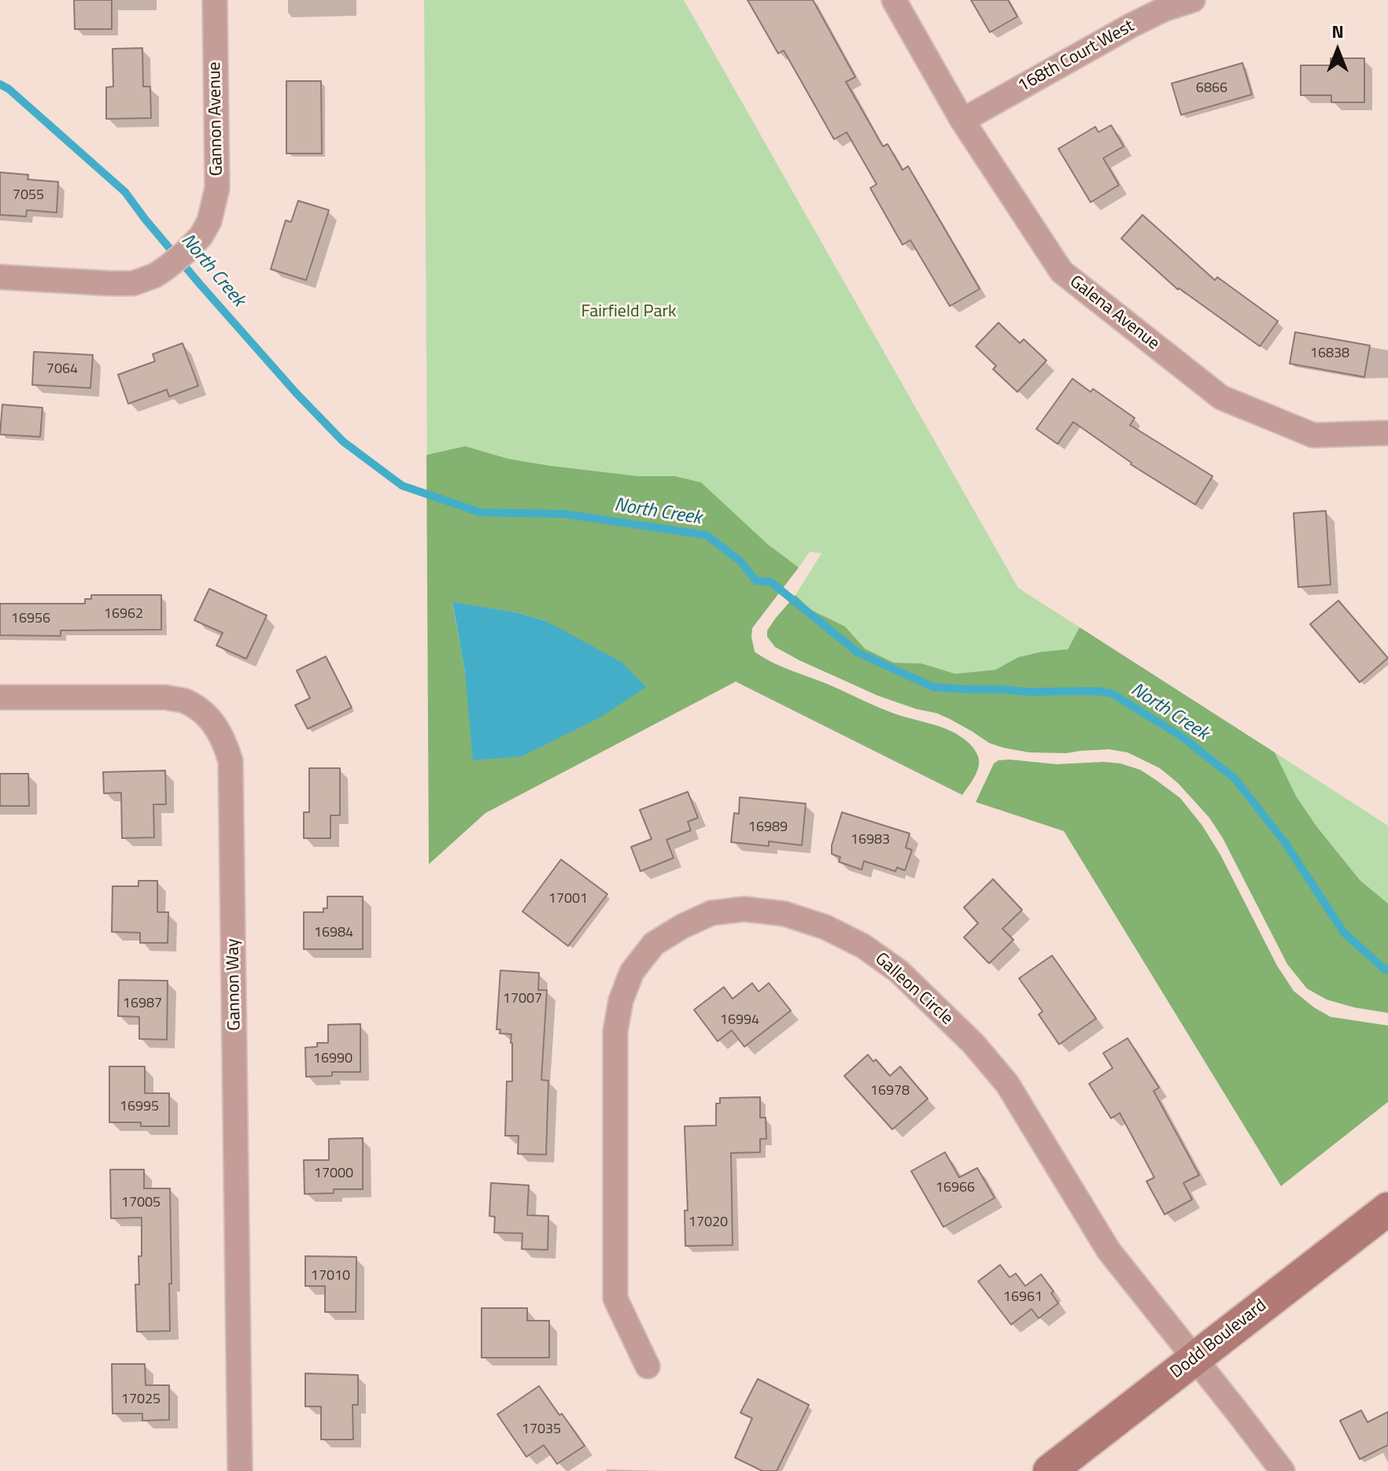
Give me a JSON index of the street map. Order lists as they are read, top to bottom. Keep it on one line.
{"streets":{"street":["168th Court West","Gannon Avenue","Galena Avenue","Gannon Way","Galleon Circle","Dodd Boulevard"]},"crossings":[["168th Court West","Galena Avenue"],["Galleon Circle","Dodd Boulevard"]],"water":["North Creek"],"parks":["Fairfield Park"],"house_numbers":["6866","7055","16838","7064","16962","16956","16989","16983","17001","16984","17007","16987","16994","16990","16978","16995","17000","16966","17005","17020","17010","16961","17025","17035"],"north":"top"}
